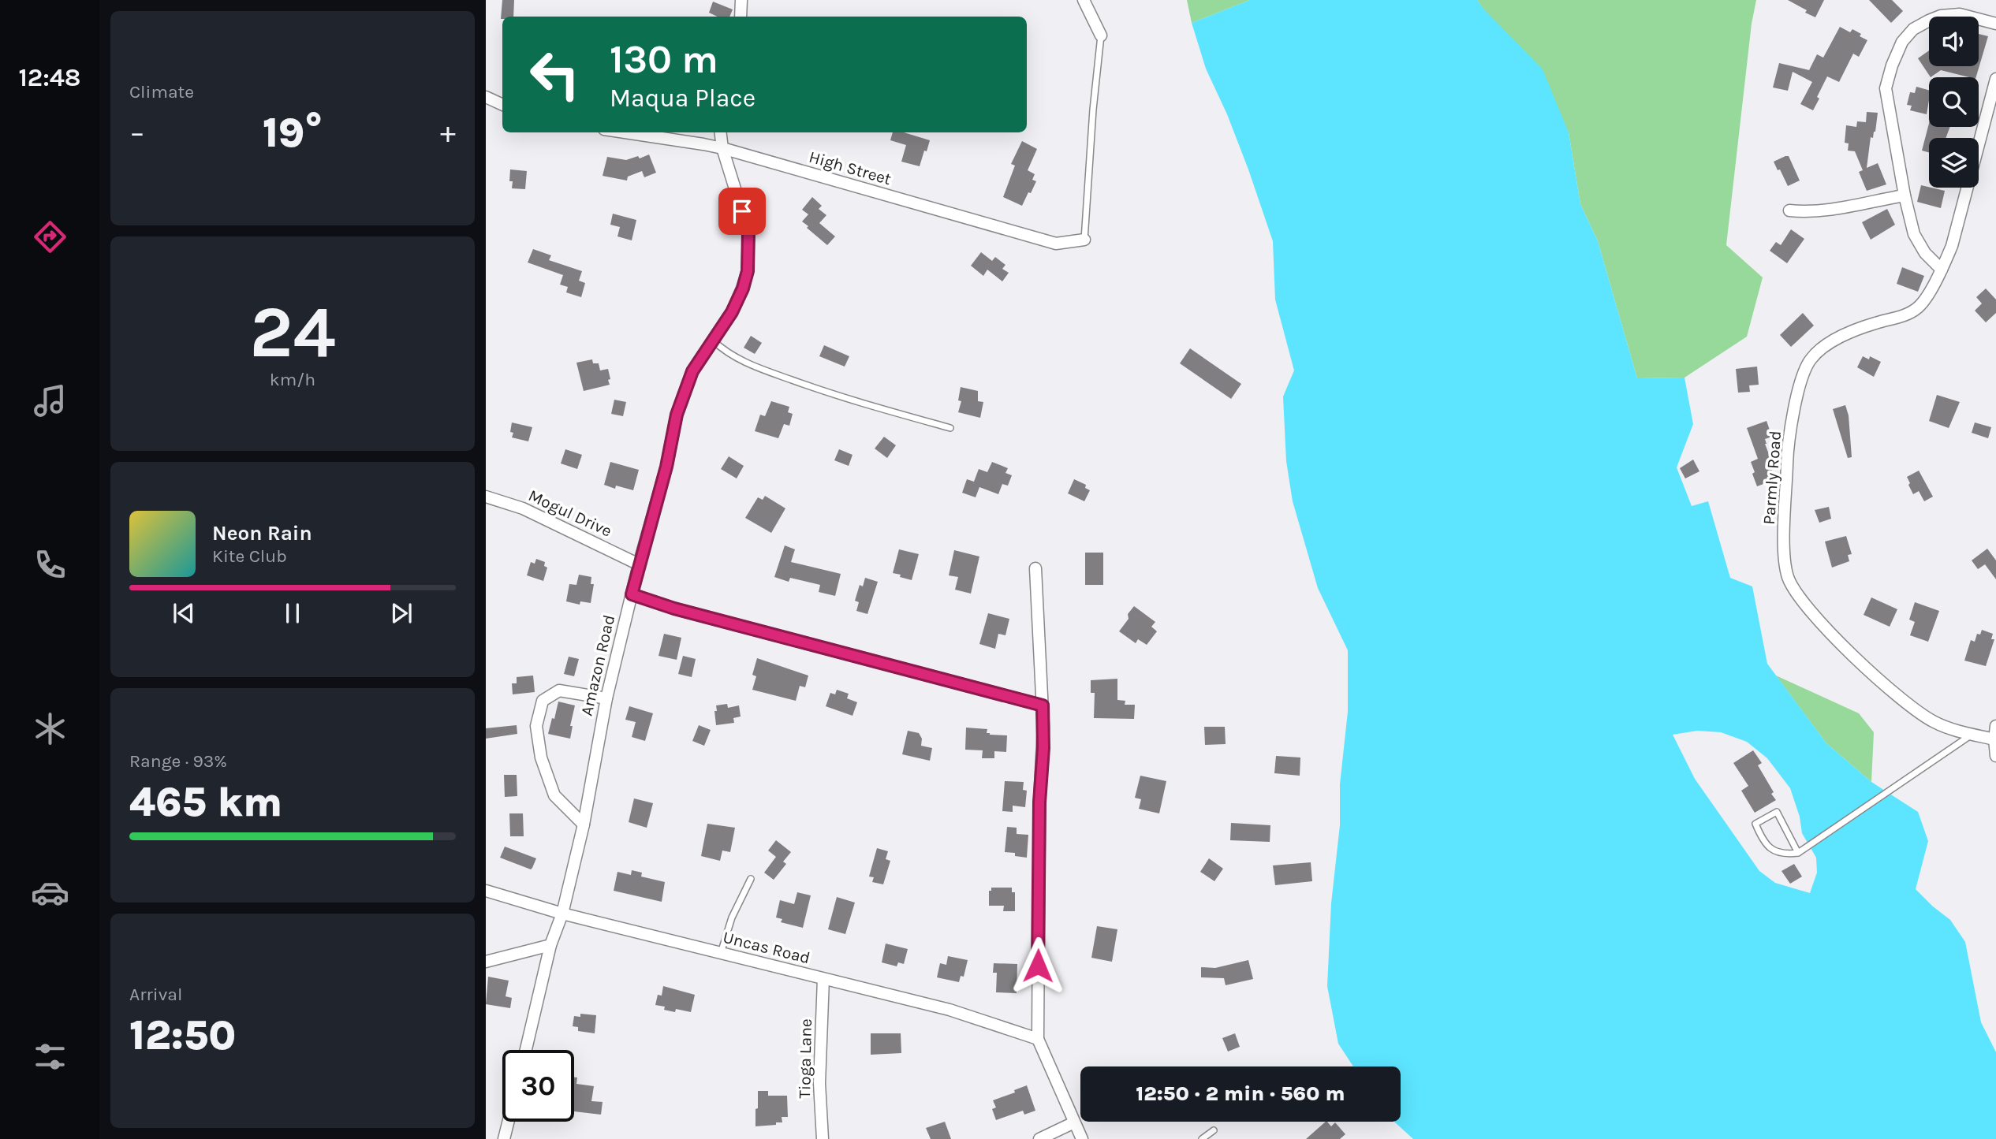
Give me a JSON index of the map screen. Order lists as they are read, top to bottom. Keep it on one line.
{"streets":{"street":["High Street","Parmly Road","Mogul Drive","Amazon Road","Uncas Road","Tioga Lane"]},"crossings":[["High Street","Amazon Road"],["Mogul Drive","Amazon Road"],["Amazon Road","Uncas Road"],["Uncas Road","Tioga Lane"]],"page":{"tabs":"12:48","tile":["Climate",["24","km/h"],["Range · 93%","465 km"],["Arrival","12:50"]],"turn":["130 m","Maqua Place"],"heat":["−","19°","+"],"song":["Neon Rain","Kite Club"],"limit":"30","trip":"12:50 · 2 min · 560 m"}}
